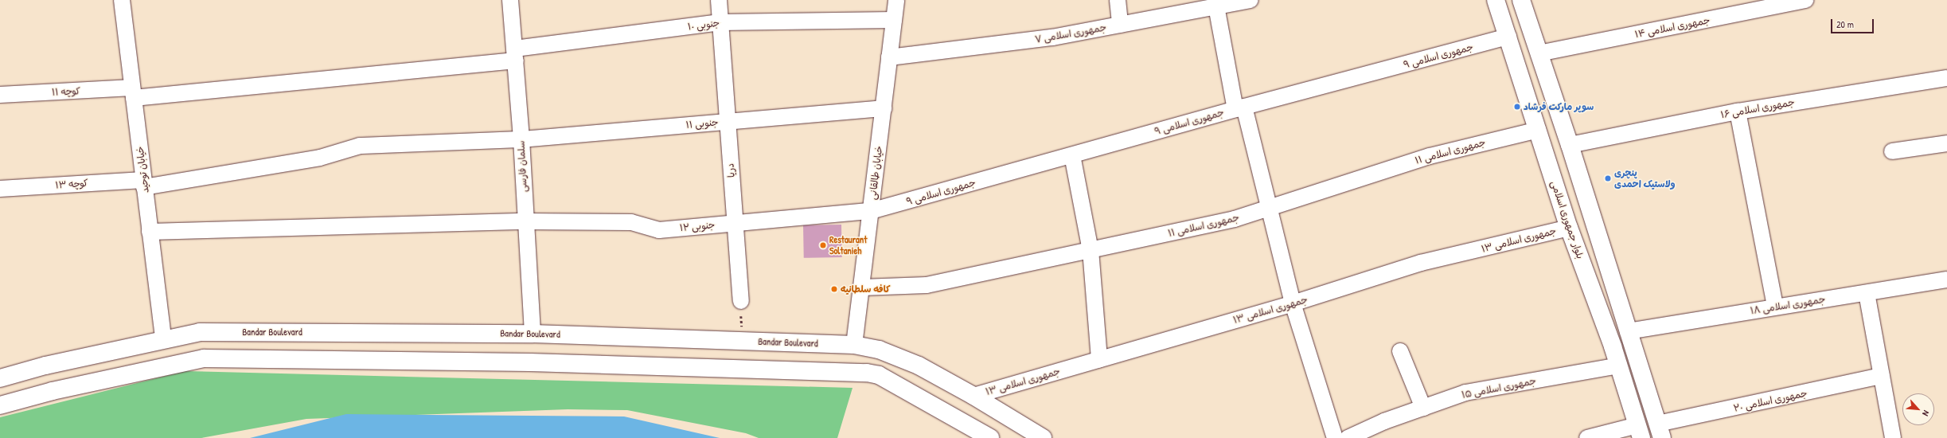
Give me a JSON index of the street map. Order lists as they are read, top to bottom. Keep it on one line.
{"streets":{"main road":["بلوار جمهوری اسلامی","Bandar Boulevard"],"street":["۱۰ جنوبی","جمهوری اسلامی ۱۴","جمهوری اسلامی ۷","جمهوری اسلامی ۹","کوچه ۱۱","جمهوری اسلامی ۱۶","۱۱ جنوبی","جمهوری اسلامی ۱۱","سلمان فارسی","خیابان توحید","دریا","خیابان طالقانی","کوچه ۱۳","۱۲ جنوبی","جمهوری اسلامی ۱۳","جمهوری اسلامی ۱۸","جمهوری اسلامی ۱۵","جمهوری اسلامی ۲۰"]},"crossings":[["۱۰ جنوبی","کوچه ۱۱"],["۱۰ جنوبی","سلمان فارسی"],["۱۰ جنوبی","خیابان توحید"],["۱۰ جنوبی","دریا"],["۱۰ جنوبی","خیابان طالقانی"],["جمهوری اسلامی ۷","خیابان طالقانی"],["جمهوری اسلامی ۹","خیابان طالقانی"],["جمهوری اسلامی ۹","بلوار جمهوری اسلامی"],["جمهوری اسلامی ۹","۱۲ جنوبی"],["کوچه ۱۱","خیابان توحید"],["۱۱ جنوبی","سلمان فارسی"],["۱۱ جنوبی","خیابان توحید"],["۱۱ جنوبی","دریا"],["۱۱ جنوبی","خیابان طالقانی"],["۱۱ جنوبی","کوچه ۱۳"],["جمهوری اسلامی ۱۱","خیابان طالقانی"],["جمهوری اسلامی ۱۱","بلوار جمهوری اسلامی"],["سلمان فارسی","۱۲ جنوبی"],["سلمان فارسی","Bandar Boulevard"],["خیابان توحید","کوچه ۱۳"],["خیابان توحید","۱۲ جنوبی"],["خیابان توحید","Bandar Boulevard"],["دریا","۱۲ جنوبی"],["خیابان طالقانی","۱۲ جنوبی"],["خیابان طالقانی","Bandar Boulevard"],["بلوار جمهوری اسلامی","جمهوری اسلامی ۱۳"],["بلوار جمهوری اسلامی","جمهوری اسلامی ۱۵"],["جمهوری اسلامی ۱۳","Bandar Boulevard"]],"places":["سوپر مارکت فرشاد","پنچری ولاستیک احمدی","Restaurant Soltanieh","کافه سلطانیه"],"scale_bar":"20 m","north":"bottom right"}
